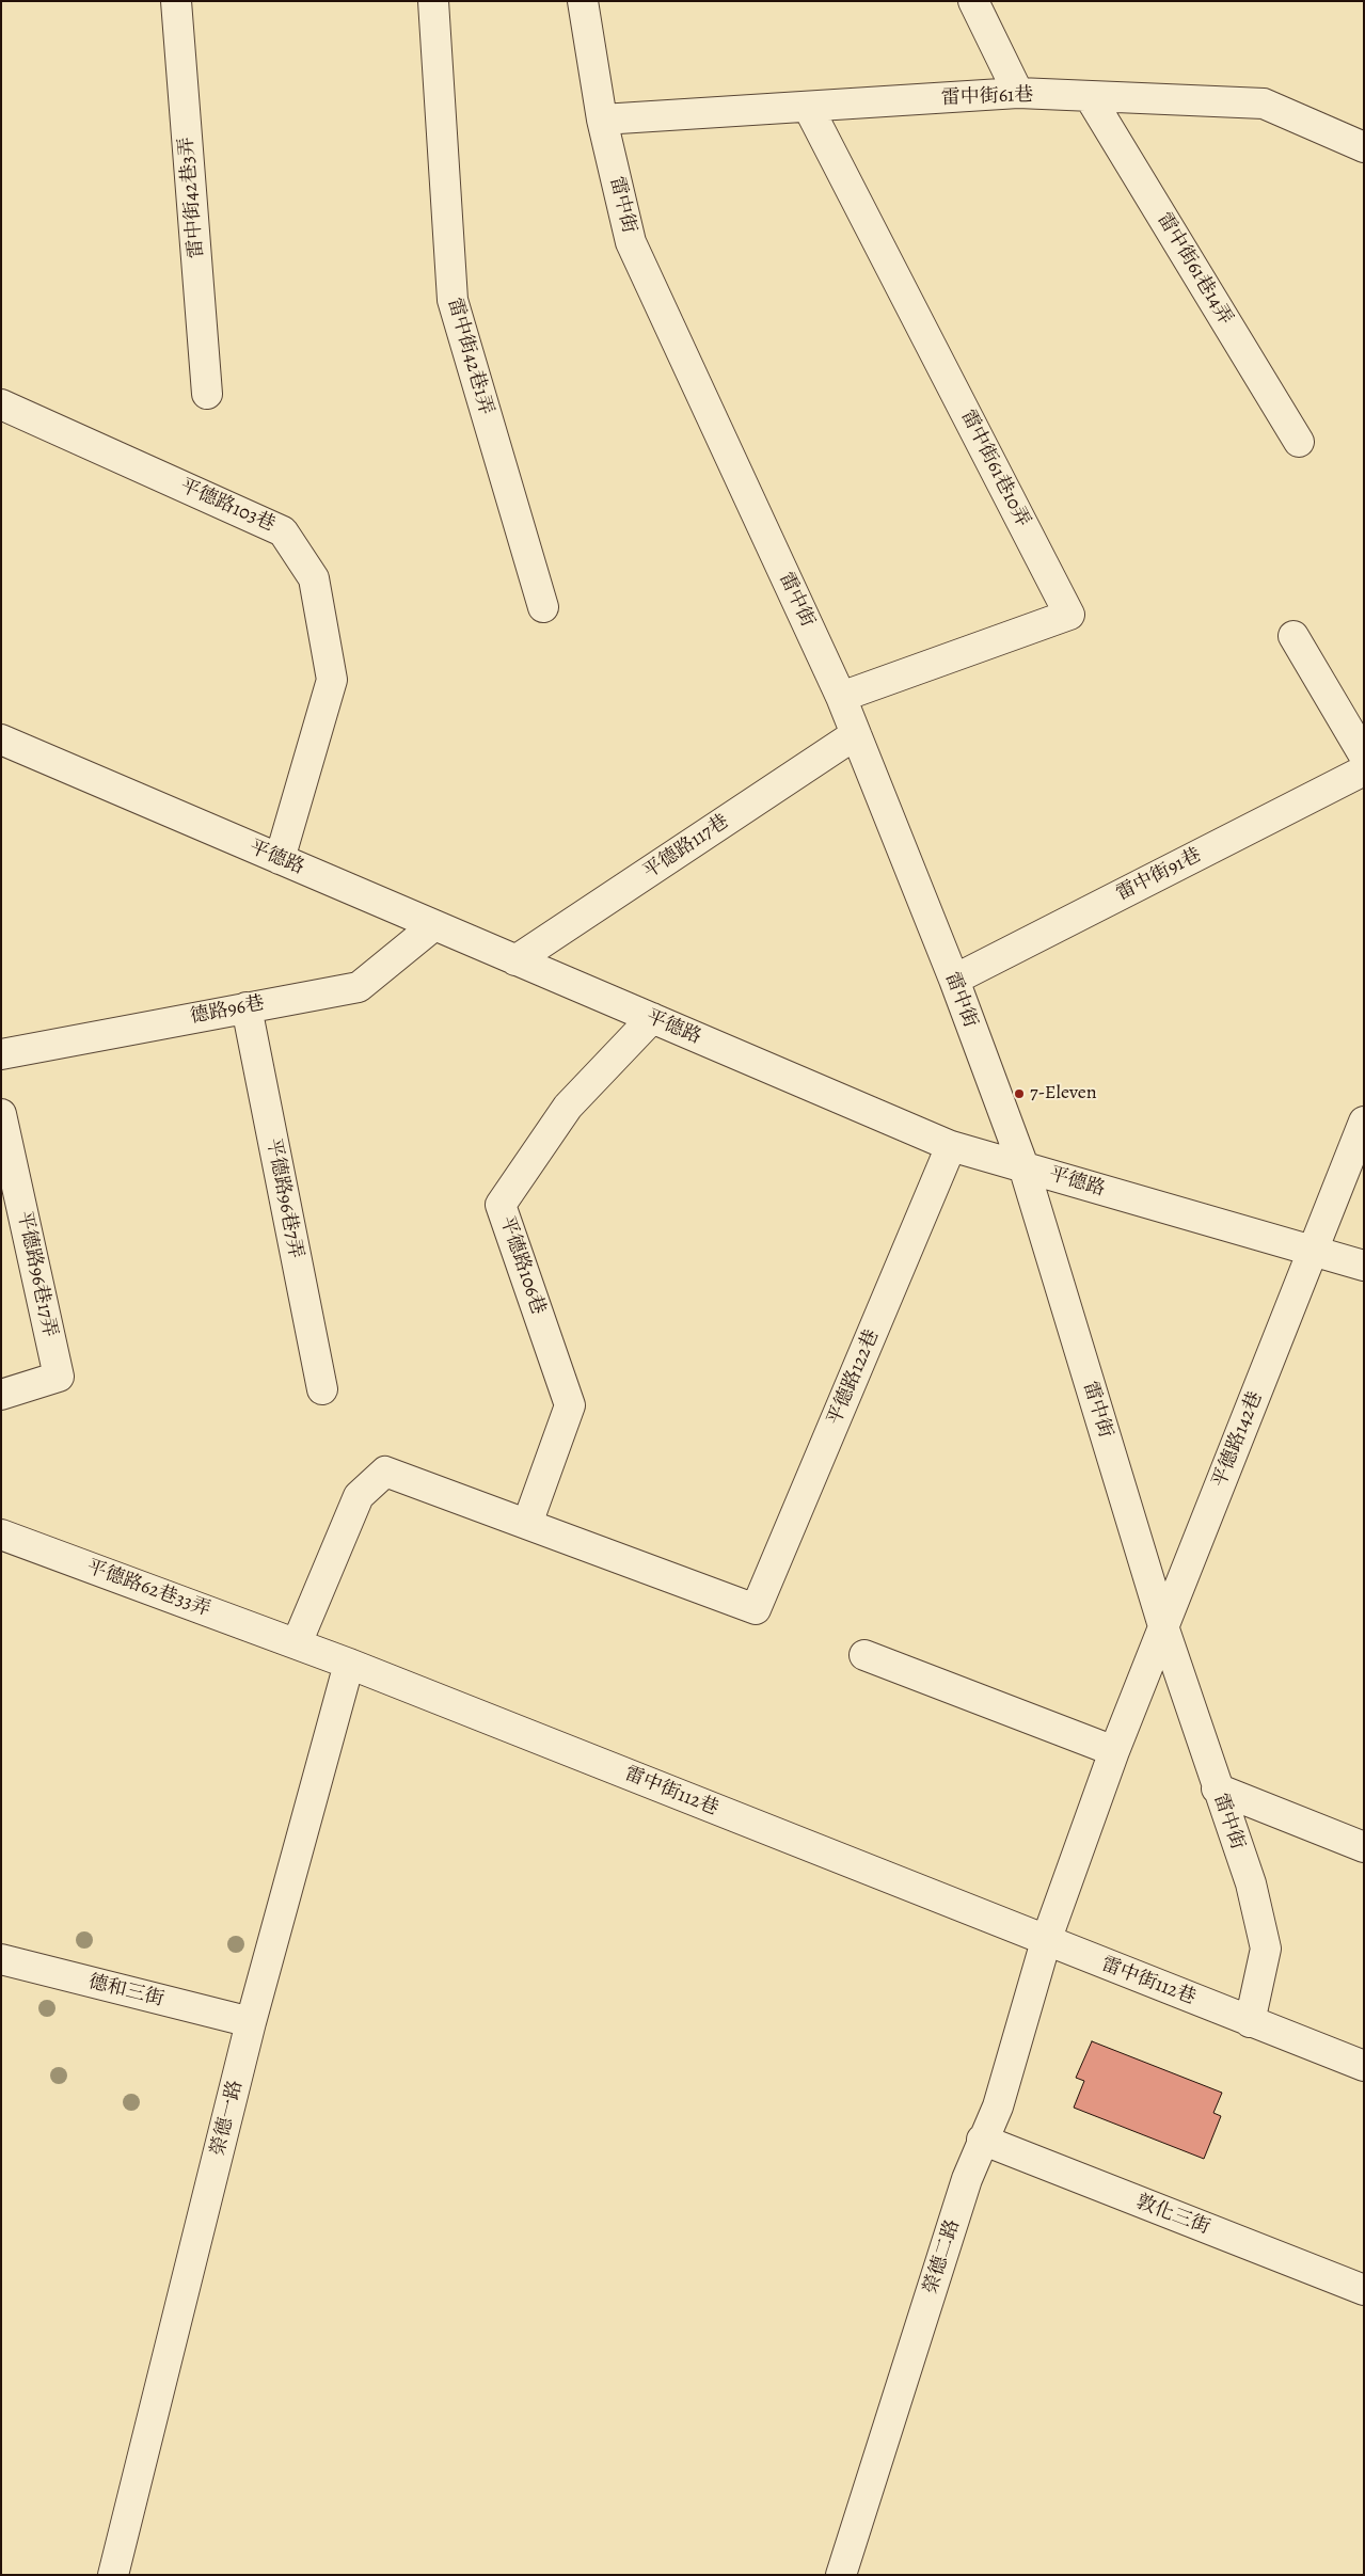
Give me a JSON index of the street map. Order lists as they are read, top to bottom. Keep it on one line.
{"streets":{"street":["雷中街61巷","雷中街42巷3弄","雷中街","雷中街61巷14弄","雷中街42巷1弄","雷中街61巷10弄","平德路103巷","平德路117巷","平德路","雷中街91巷","德路96巷","平德路96巷7弄","平德路106巷","平德路96巷17弄","平德路122巷","平德路142巷","平德路62巷33弄","雷中街112巷","德和三街","榮德一路","敦化三街","榮德二路"]},"crossings":[["雷中街61巷","雷中街"],["雷中街61巷","雷中街61巷14弄"],["雷中街61巷","雷中街61巷10弄"],["雷中街","雷中街61巷10弄"],["雷中街","平德路117巷"],["雷中街","平德路"],["雷中街","雷中街91巷"],["雷中街","平德路142巷"],["雷中街","雷中街112巷"],["平德路103巷","平德路"],["平德路117巷","平德路"],["平德路","德路96巷"],["平德路","平德路106巷"],["平德路","平德路122巷"],["平德路","平德路142巷"],["德路96巷","平德路96巷7弄"],["平德路106巷","平德路122巷"],["平德路62巷33弄","雷中街112巷"],["雷中街112巷","榮德一路"],["雷中街112巷","榮德二路"],["德和三街","榮德一路"],["敦化三街","榮德二路"]],"places":["7-Eleven"]}
